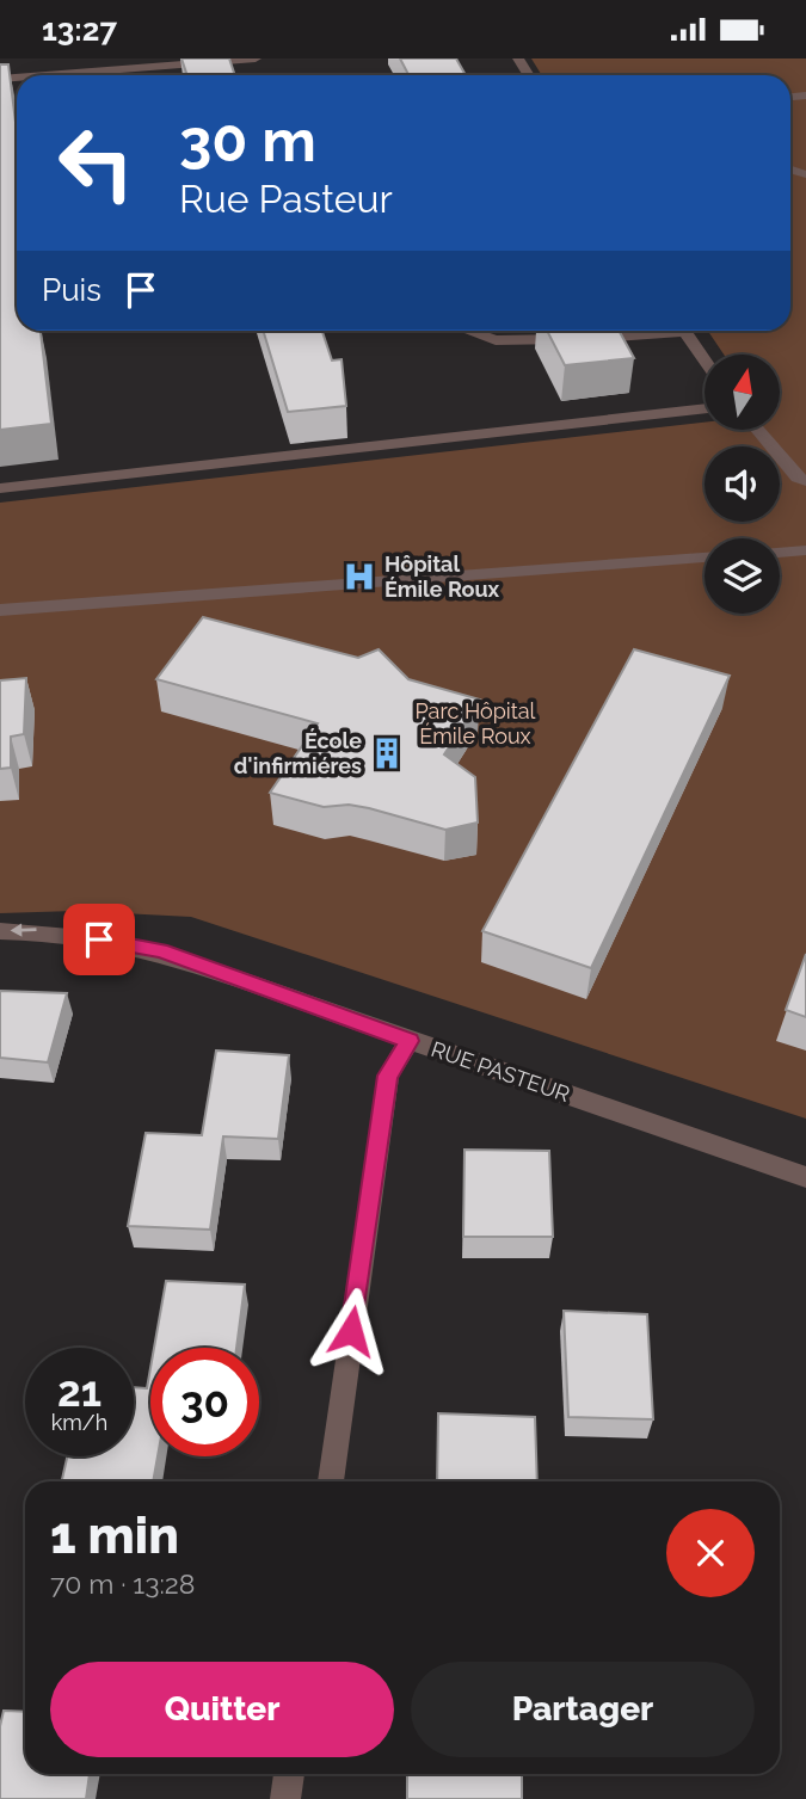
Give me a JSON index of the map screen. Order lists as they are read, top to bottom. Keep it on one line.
{"streets":{"street":["RUE PASTEUR"]},"one_way":["RUE PASTEUR"],"parks":["Parc Hôpital Émile Roux"],"places":{"hospital":["Hôpital Émile Roux"],"building":["École d'infirmiéres"]},"north":"top","page":{"status":"13:27","turn":["30 m","Rue Pasteur"],"then":"Puis","speed":"21 km/h","limit":"30","heading":["1 min","70 m · 13:28"],"buttons":["Quitter","Partager"]}}
